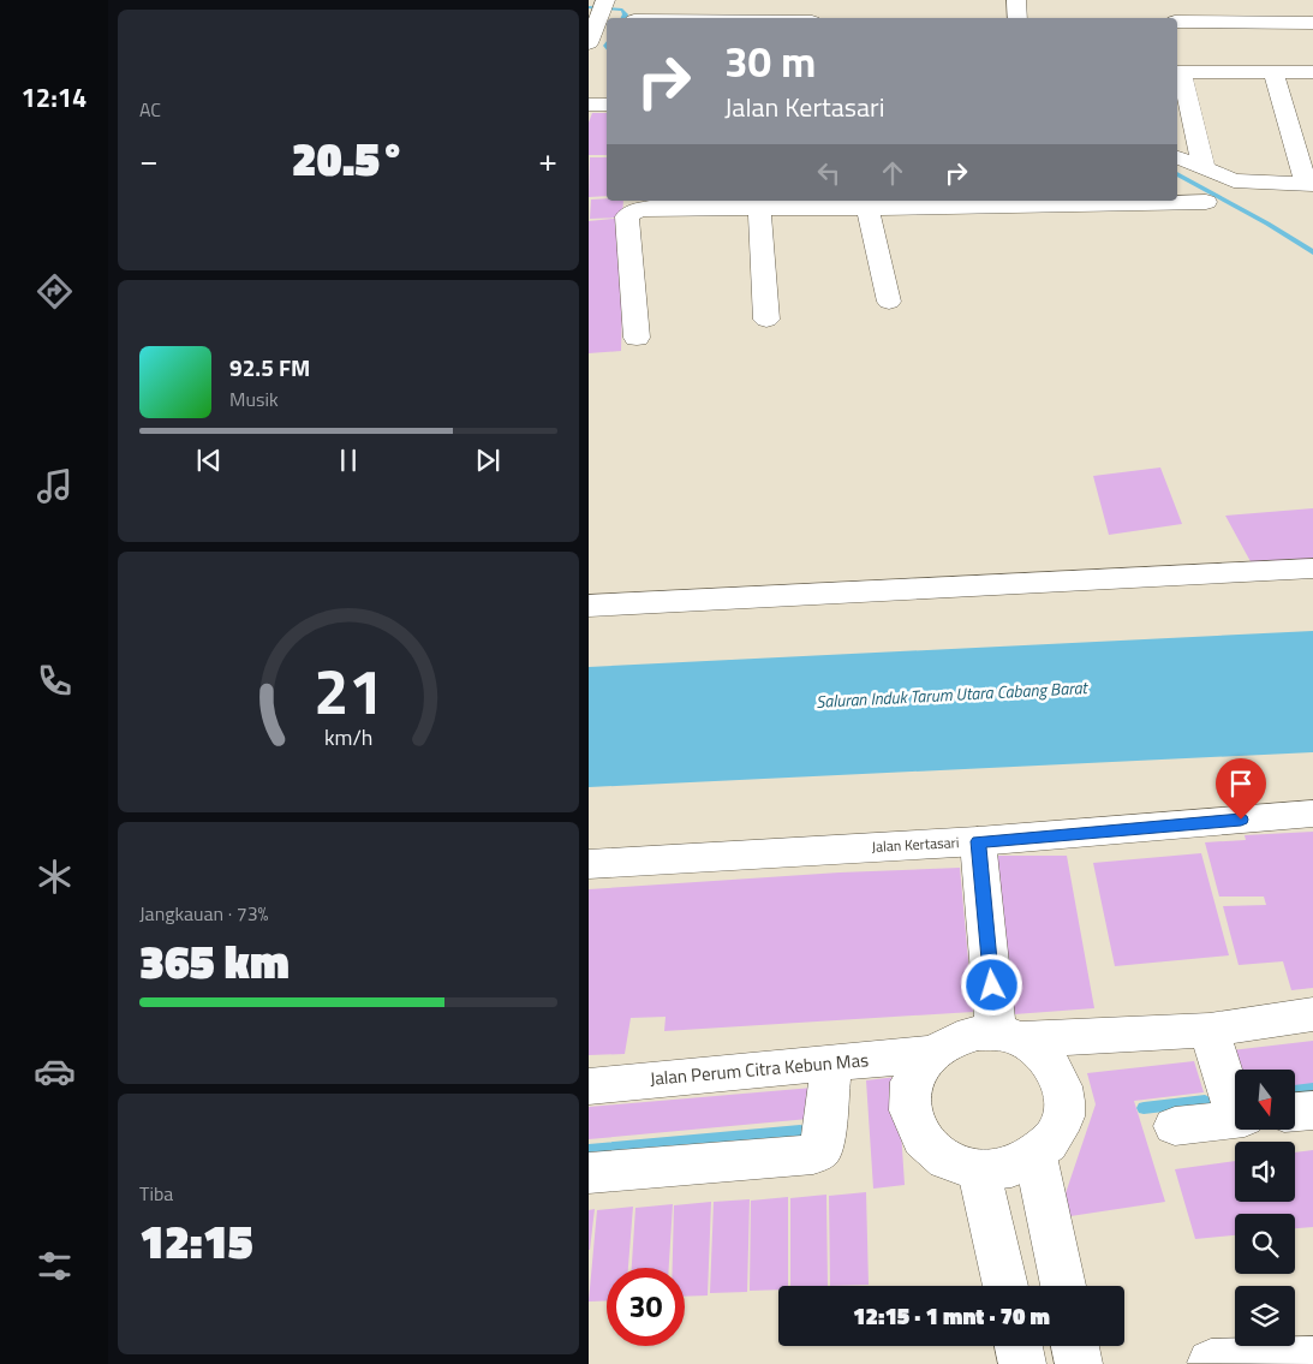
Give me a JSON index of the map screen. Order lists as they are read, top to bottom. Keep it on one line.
{"streets":{"street":["Jalan Kertasari","Jalan Perum Citra Kebun Mas"]},"water":["Saluran Induk Tarum Utara Cabang Barat"],"north":"bottom","page":{"tabs":"12:14","tile":["AC",["Jangkauan · 73%","365 km"],["Tiba","12:15"]],"turn":["30 m","Jalan Kertasari"],"heat":["−","20.5°","+"],"song":["92.5 FM","Musik"],"limit":"30","trip":"12:15 · 1 mnt · 70 m","gauge":["21","km/h"]}}
